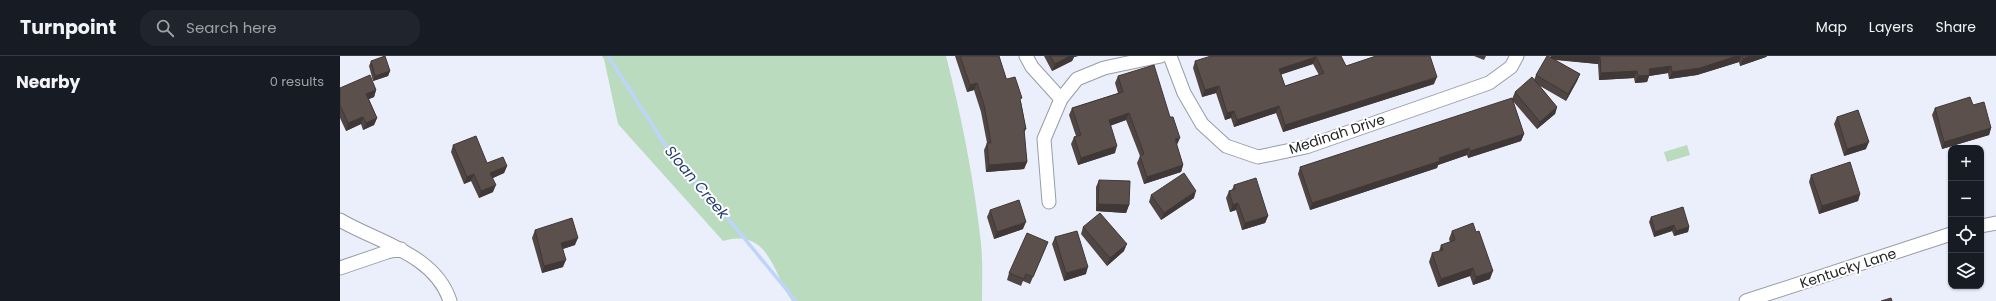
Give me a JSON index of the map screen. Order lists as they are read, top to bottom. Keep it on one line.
{"streets":{"street":["Medinah Drive","Kentucky Lane"]},"water":["Sloan Creek"],"page":{"header":"Turnpoint","search":"Search here","nav":["Map","Layers","Share"],"heading":["Nearby","0 results"],"map_buttons":["+","−"]}}
